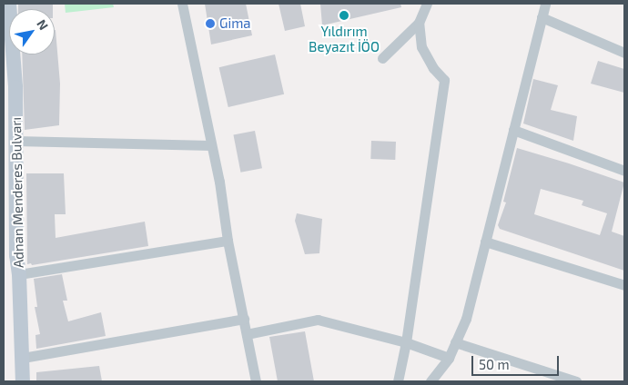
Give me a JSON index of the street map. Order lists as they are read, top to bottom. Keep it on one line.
{"streets":{"main road":["Adnan Menderes Bulvarı"]},"places":["Yıldırım Beyazıt İÖO","Gima"],"scale_bar":"50 m","north":"top right"}
